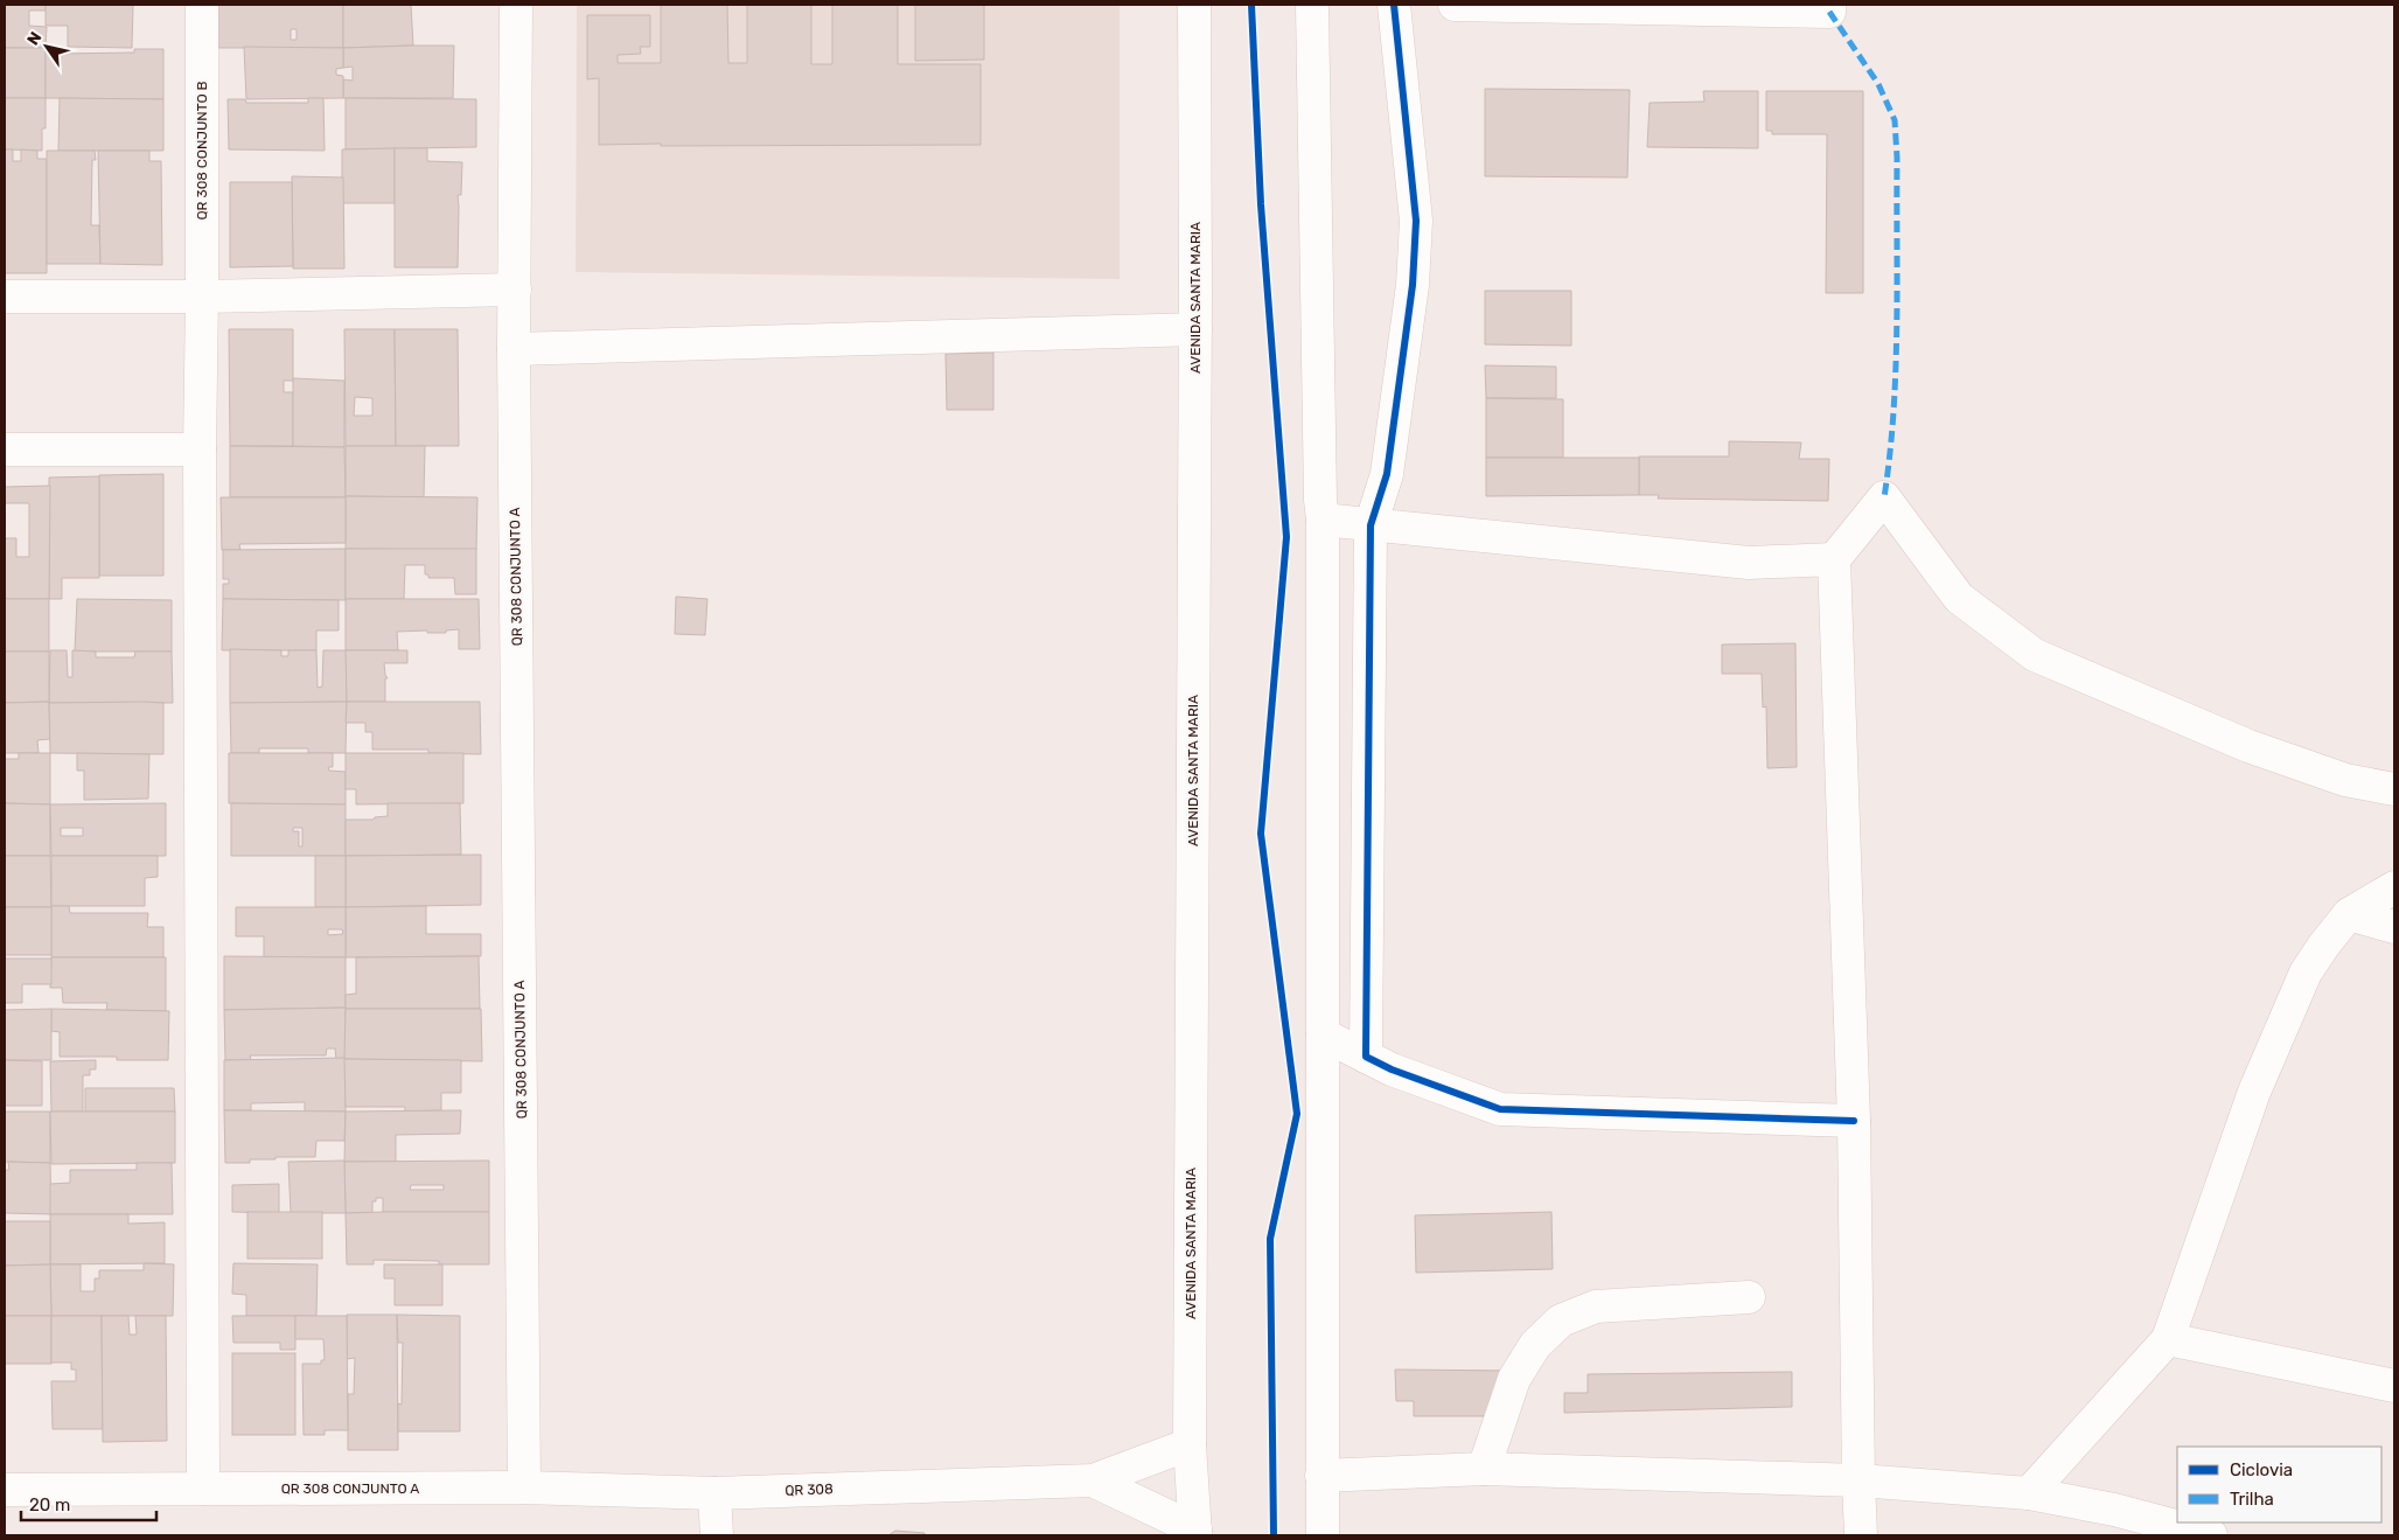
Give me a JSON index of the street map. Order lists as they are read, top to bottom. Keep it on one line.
{"streets":{"street":["QR 308 CONJUNTO B","AVENIDA SANTA MARIA","QR 308 CONJUNTO A","QR 308"]},"crossings":[["QR 308 CONJUNTO B","QR 308 CONJUNTO A"],["AVENIDA SANTA MARIA","QR 308"],["QR 308 CONJUNTO A","QR 308"]],"legend":["Ciclovia","Trilha"],"scale_bar":"20 m","north":"top left"}
